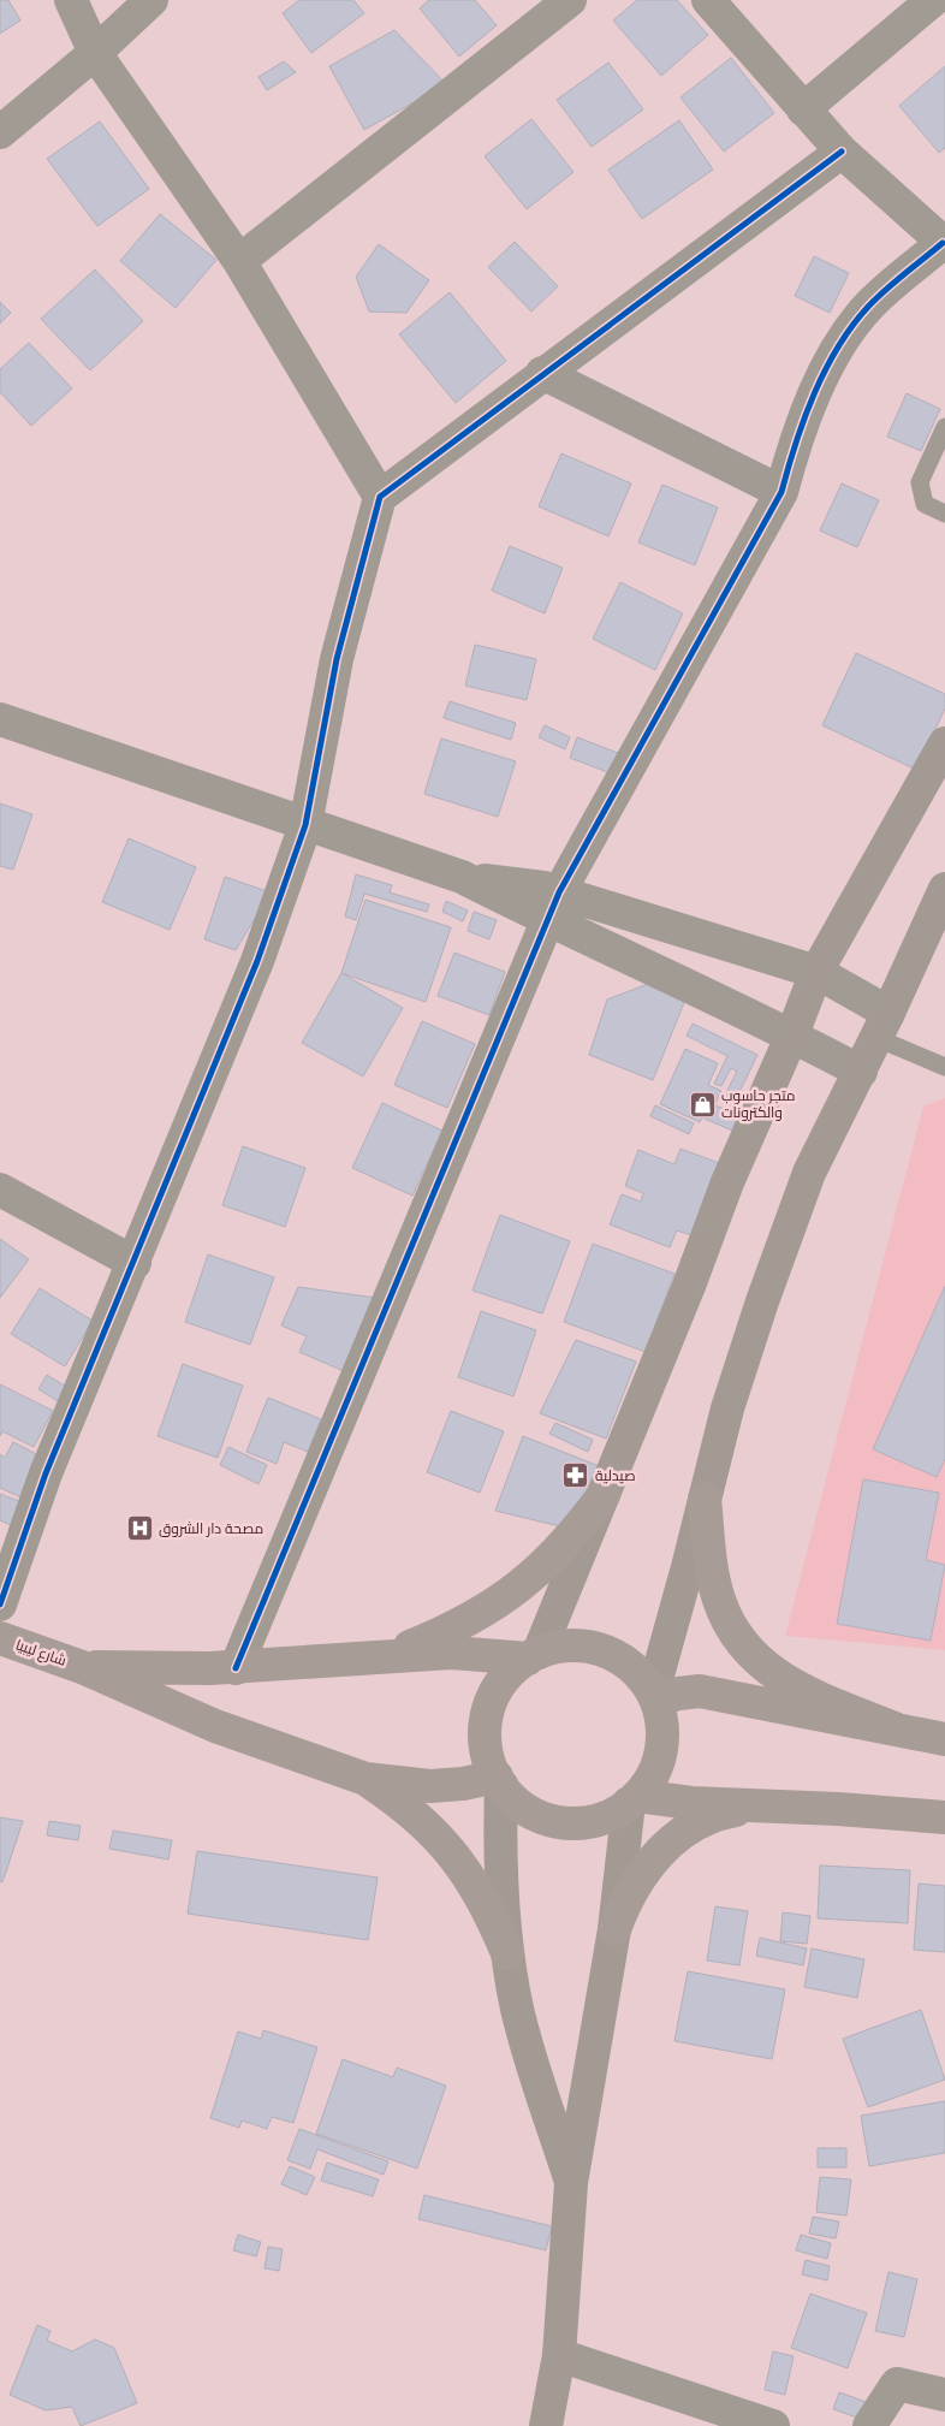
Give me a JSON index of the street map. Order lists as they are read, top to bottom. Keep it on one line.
{"streets":{"main road":["شارع ليبيا"]},"places":{"shop":["متجر حاسوب والكترونات"],"pharmacy":["صيدلية"],"hospital":["مصحة دار الشروق"]}}
